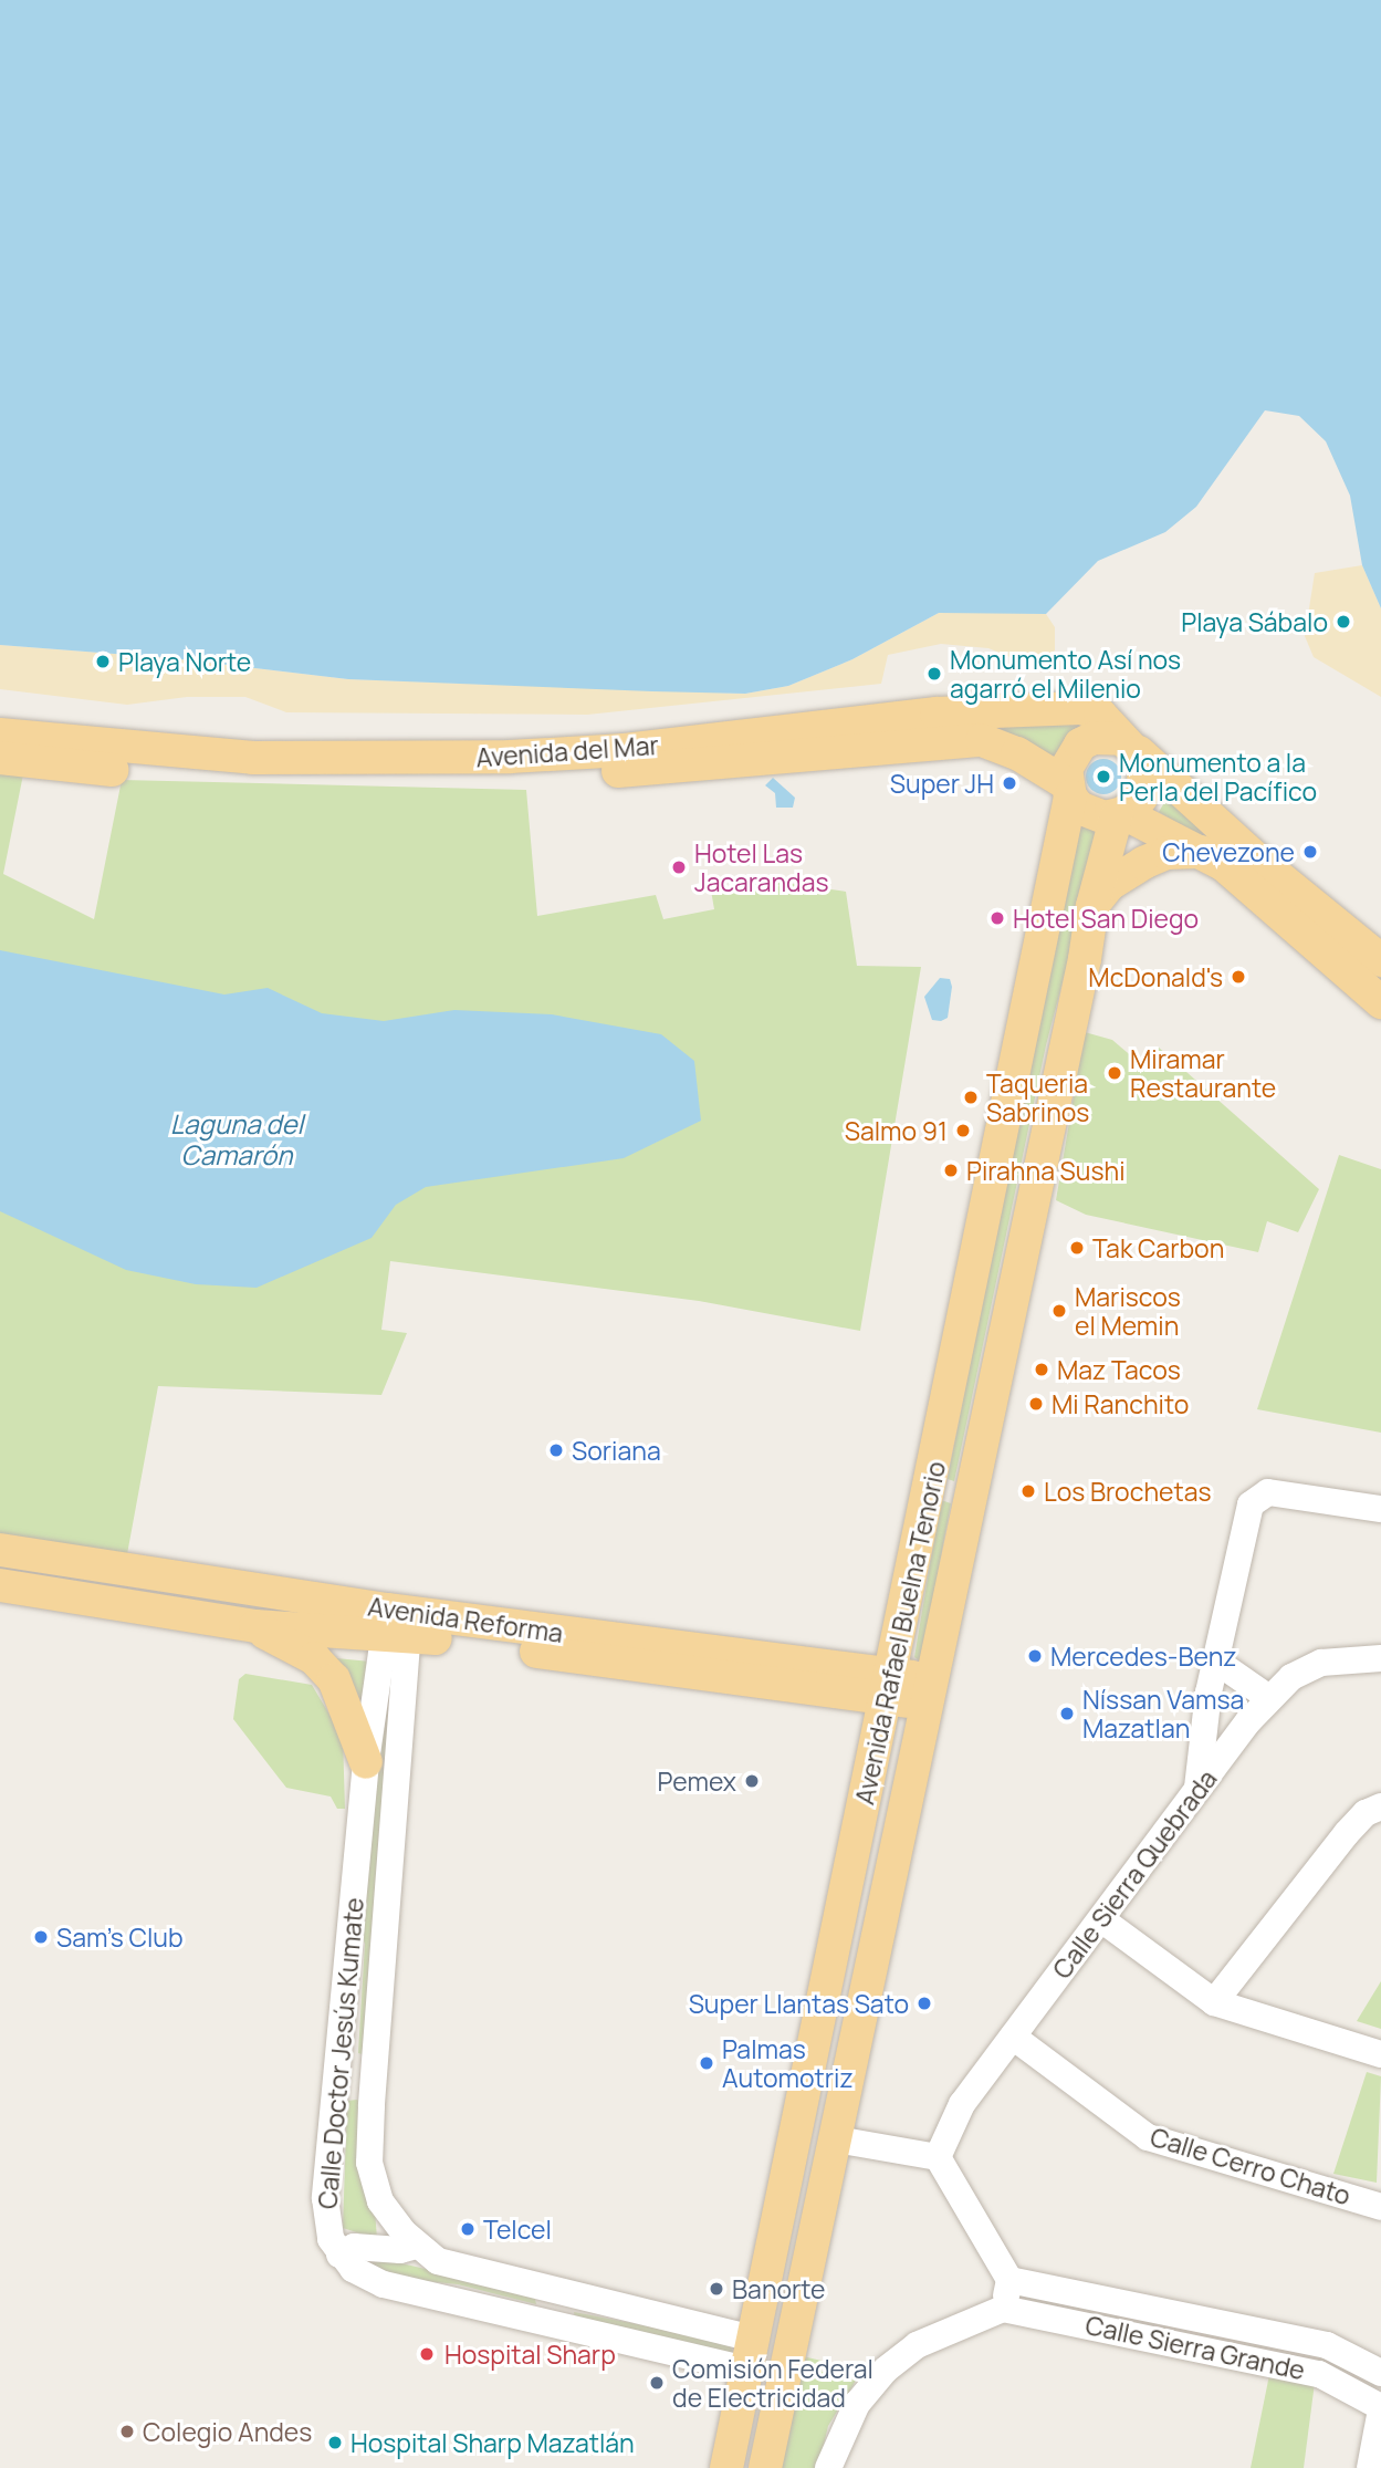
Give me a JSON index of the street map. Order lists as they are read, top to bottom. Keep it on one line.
{"streets":{"main road":["Avenida del Mar","Avenida Reforma","Avenida Rafael Buelna Tenorio"],"street":["Calle Sierra Quebrada","Calle Doctor Jesús Kumate","Calle Cerro Chato","Calle Sierra Grande"]},"crossings":[["Avenida del Mar","Avenida Rafael Buelna Tenorio"],["Avenida Reforma","Avenida Rafael Buelna Tenorio"],["Avenida Reforma","Calle Doctor Jesús Kumate"],["Avenida Rafael Buelna Tenorio","Calle Doctor Jesús Kumate"],["Calle Sierra Quebrada","Calle Cerro Chato"]],"water":["Laguna del Camarón"],"places":["Playa Sábalo","Playa Norte","Monumento Así nos agarró el Milenio","Monumento a la Perla del Pacífico","Super JH","Chevezone","Hotel Las Jacarandas","Hotel San Diego","McDonald's","Miramar Restaurante","Taqueria Sabrinos","Salmo 91","Pirahna Sushi","Tak Carbon","Mariscos el Memin","Maz Tacos","Mi Ranchito","Soriana","Los Brochetas","Mercedes-Benz","Níssan Vamsa Mazatlan","Pemex","Sam's Club","Super Llantas Sato","Palmas Automotriz","Telcel","Banorte","Hospital Sharp","Comisión Federal de Electricidad","Colegio Andes","Hospital Sharp Mazatlán"]}
